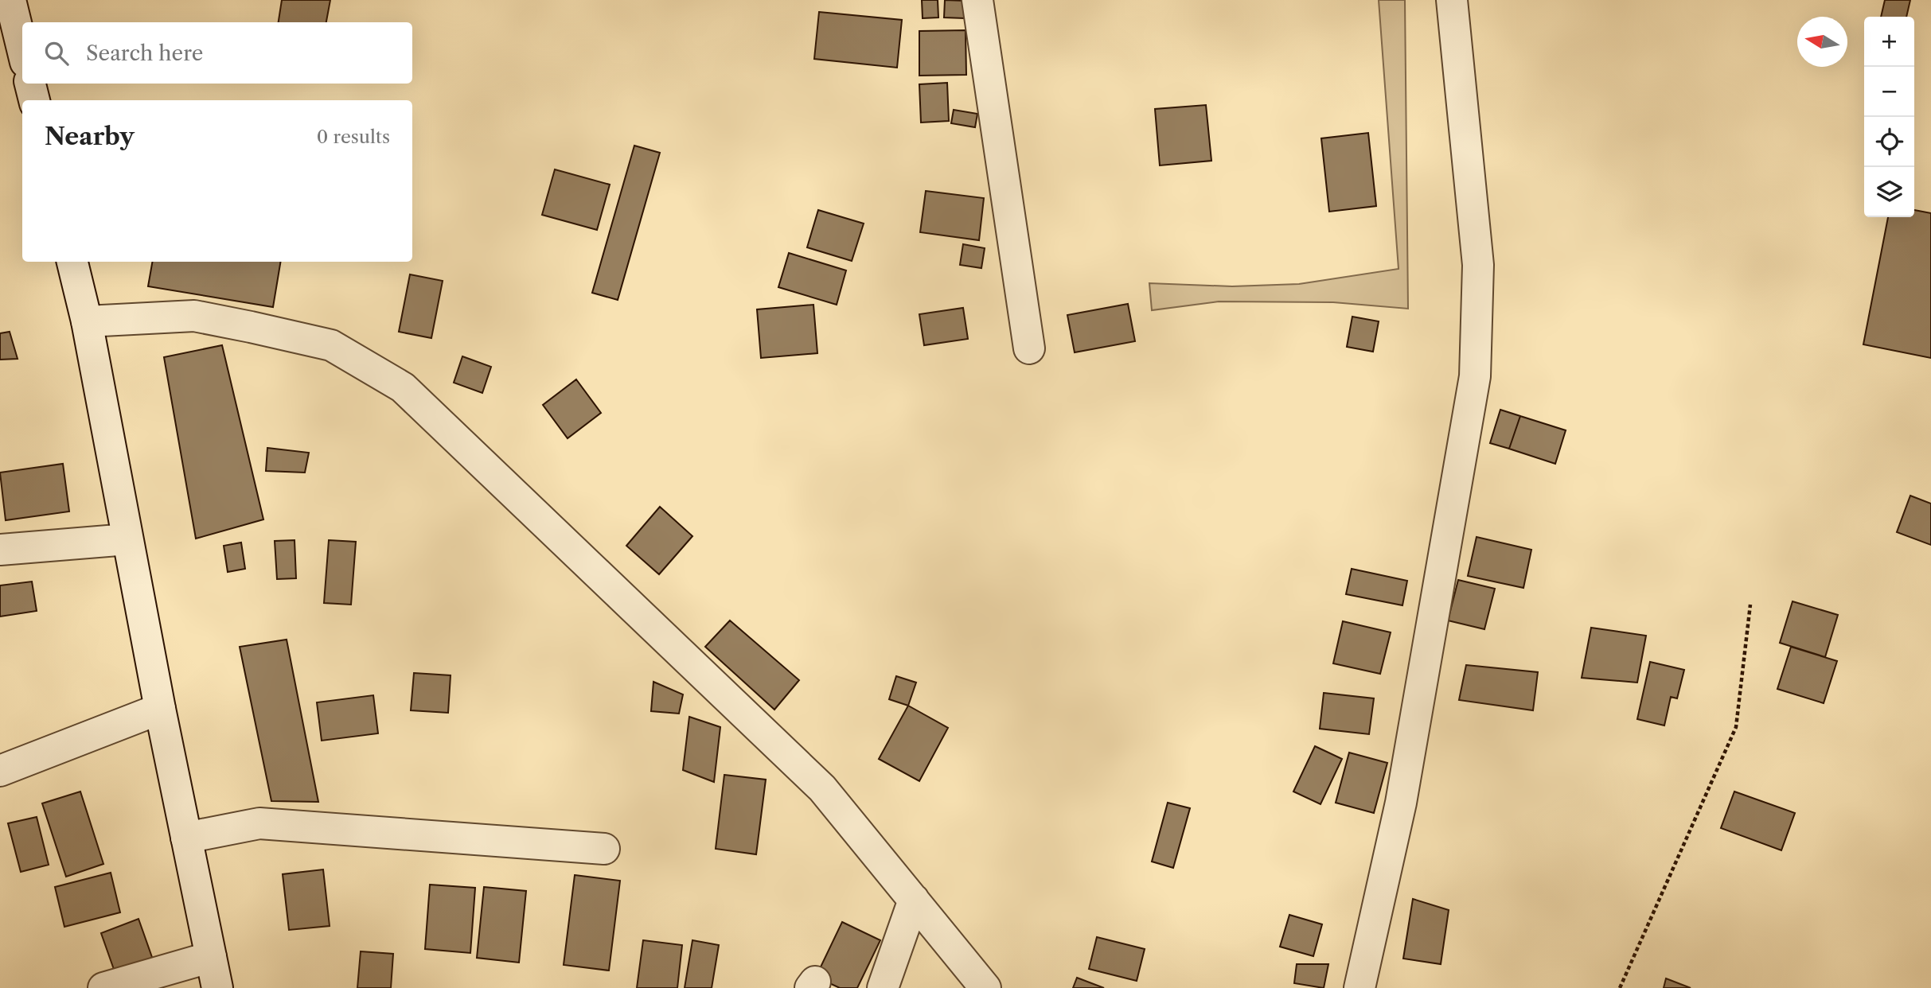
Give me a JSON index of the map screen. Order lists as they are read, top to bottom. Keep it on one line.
{"north":"left","page":{"map_buttons":["+","−"],"search":"Search here","heading":["Nearby","0 results"]}}
